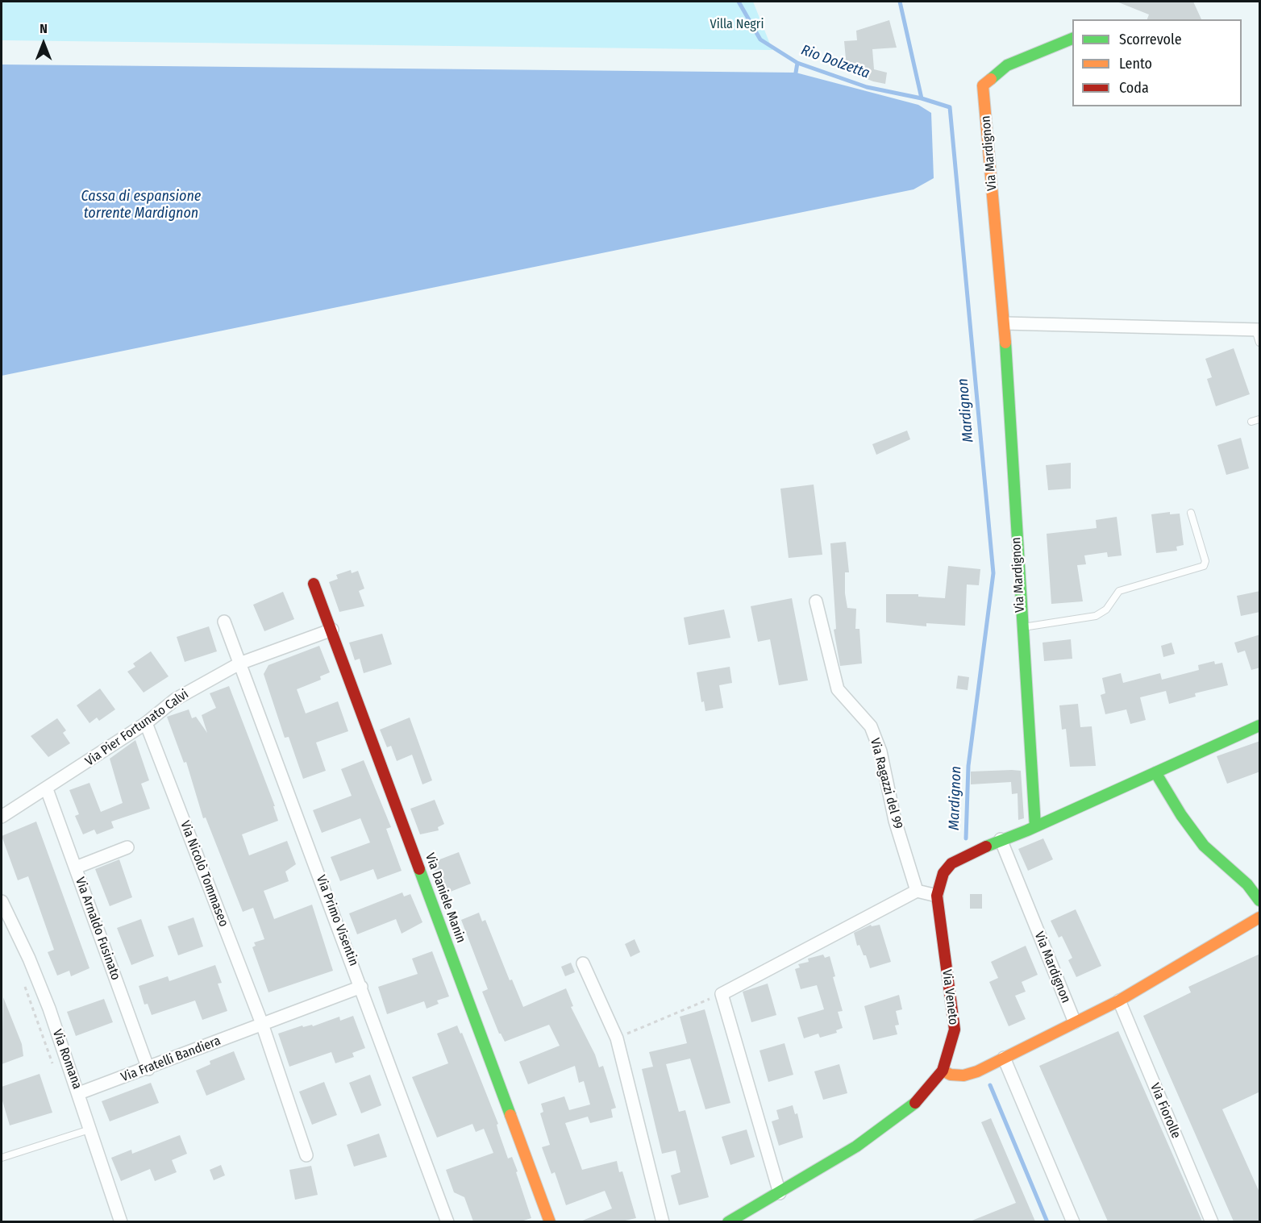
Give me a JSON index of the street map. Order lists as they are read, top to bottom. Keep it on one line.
{"streets":{"street":["Via Mardignon","Via Pier Fortunato Calvi","Via Ragazzi del 99","Via Nicolò Tommaseo","Via Daniele Manin","Via Primo Visentin","Via Arnaldo Fusinato","Via Veneto","Via Romana","Via Fratelli Bandiera","Via Fiorolle"]},"crossings":[["Via Mardignon","Via Veneto"],["Via Pier Fortunato Calvi","Via Nicolò Tommaseo"],["Via Pier Fortunato Calvi","Via Daniele Manin"],["Via Pier Fortunato Calvi","Via Primo Visentin"],["Via Pier Fortunato Calvi","Via Arnaldo Fusinato"],["Via Nicolò Tommaseo","Via Fratelli Bandiera"],["Via Primo Visentin","Via Fratelli Bandiera"],["Via Arnaldo Fusinato","Via Fratelli Bandiera"],["Via Romana","Via Fratelli Bandiera"]],"water":["Rio Dolzetta","Cassa di espansione torrente Mardignon","Mardignon"],"parks":["Villa Negri"],"legend":["Scorrevole","Lento","Coda"],"north":"top"}
